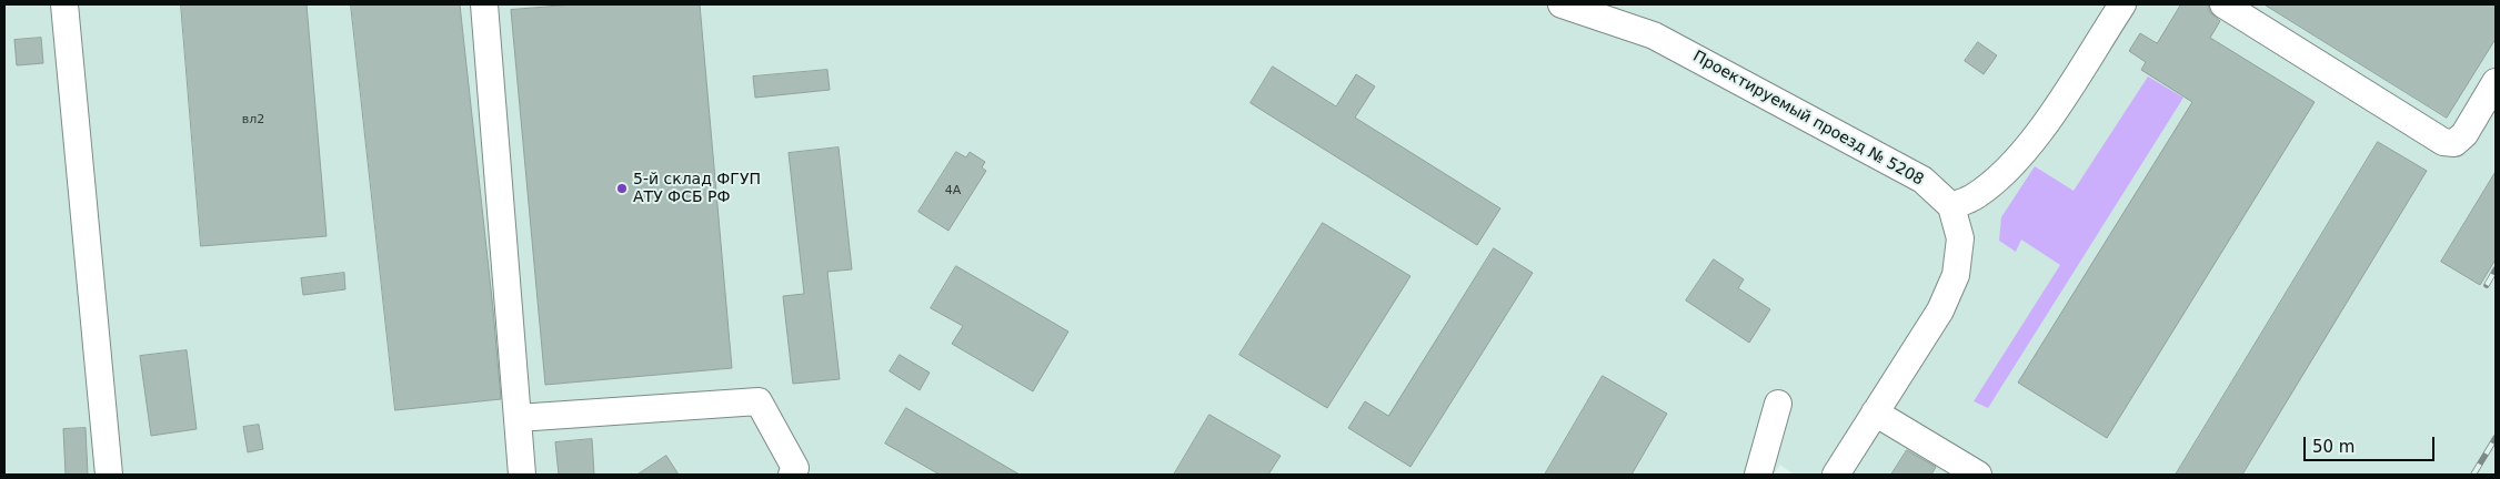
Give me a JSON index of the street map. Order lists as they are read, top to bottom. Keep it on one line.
{"streets":{"street":["Проектируемый проезд № 5208"]},"places":["5-й склад ФГУП АТУ ФСБ РФ"],"house_numbers":["вл2","4А"],"scale_bar":"50 m"}
